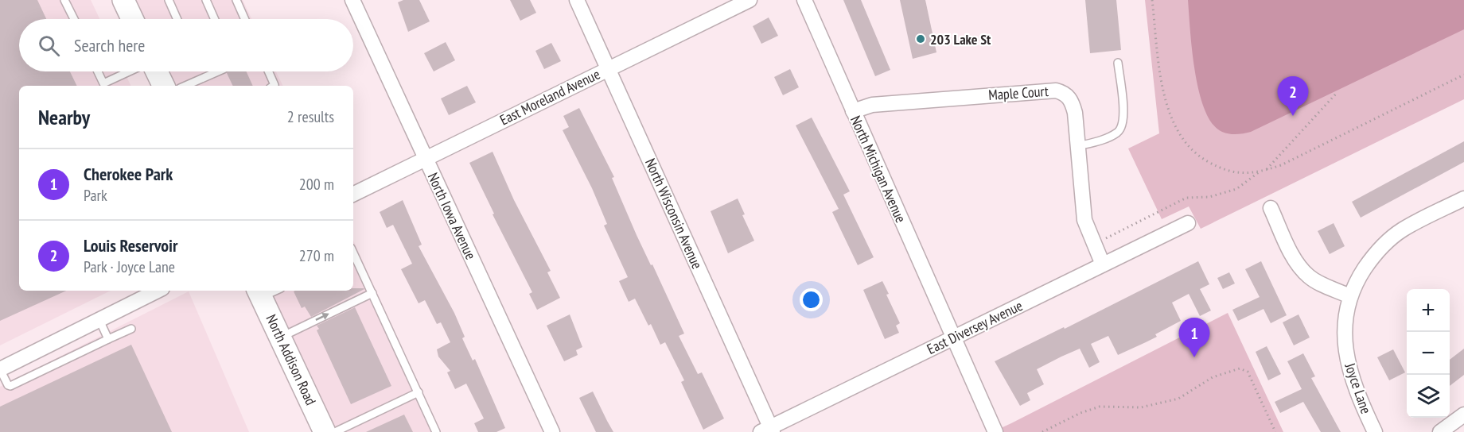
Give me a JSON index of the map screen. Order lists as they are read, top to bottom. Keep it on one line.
{"streets":{"street":["Maple Court","East Moreland Avenue","North Michigan Avenue","North Wisconsin Avenue","North Iowa Avenue","East Diversey Avenue","North Addison Road","Joyce Lane"]},"crossings":[["Maple Court","North Michigan Avenue"],["Maple Court","East Diversey Avenue"],["East Moreland Avenue","North Wisconsin Avenue"],["East Moreland Avenue","North Iowa Avenue"],["North Michigan Avenue","East Diversey Avenue"],["North Wisconsin Avenue","East Diversey Avenue"]],"places":["203 Lake St"],"page":{"search":"Search here","pins":["2","1"],"heading":["Nearby","2 results"],"list":[{"mark":"1","name":"Cherokee Park","note":"Park","value":"200 m"},{"mark":"2","name":"Louis Reservoir","note":"Park · Joyce Lane","value":"270 m"}],"map_buttons":["+","−"]}}
